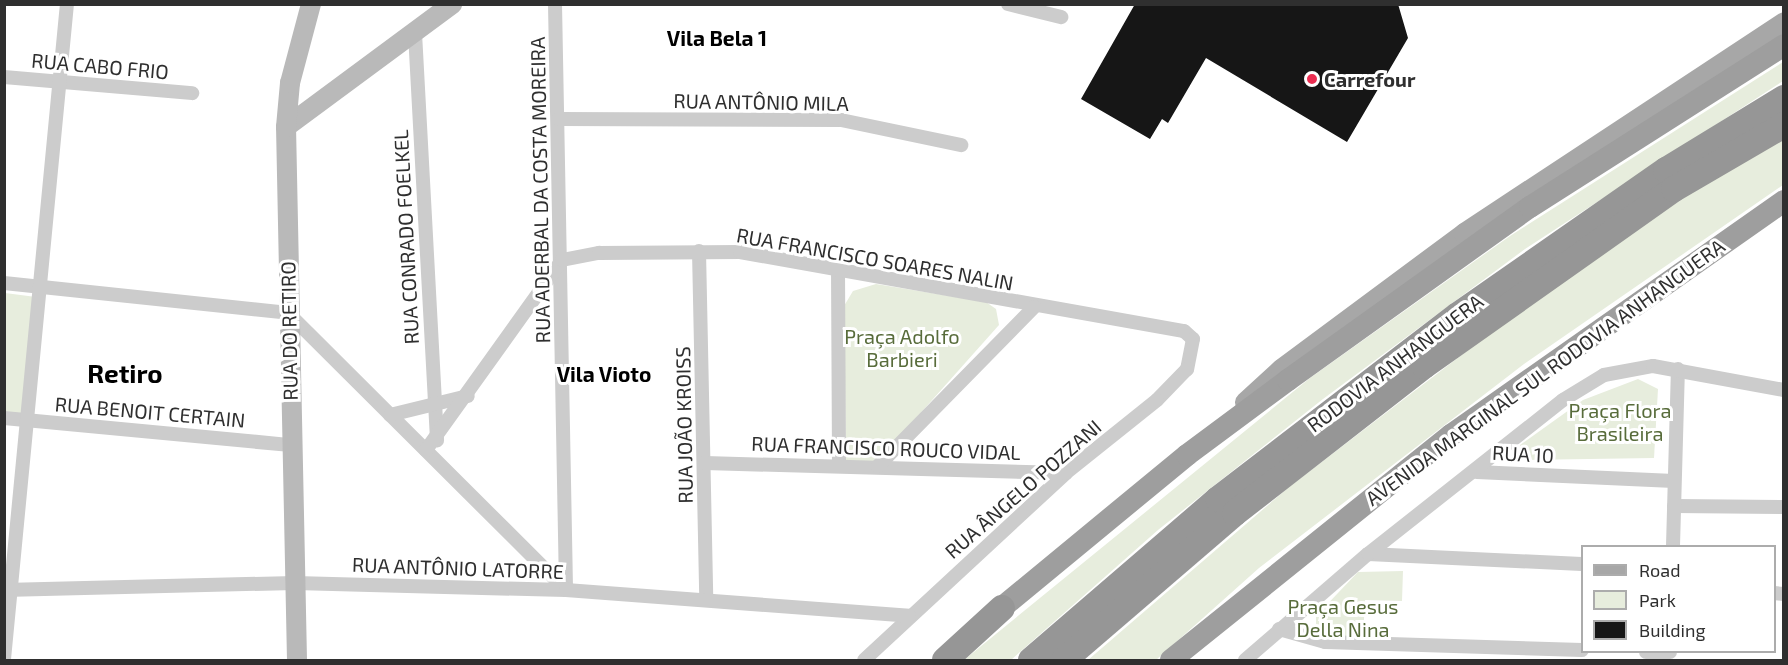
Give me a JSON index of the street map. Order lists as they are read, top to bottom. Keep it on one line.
{"streets":{"highway":["RODOVIA ANHANGUERA","AVENIDA MARGINAL SUL RODOVIA ANHANGUERA"],"main road":["RUA DO RETIRO"],"street":["RUA CABO FRIO","RUA ANTÔNIO MILA","RUA ADERBAL DA COSTA MOREIRA","RUA CONRADO FOELKEL","RUA FRANCISCO SOARES NALIN","RUA BENOIT CERTAIN","RUA JOÃO KROISS","RUA FRANCISCO ROUCO VIDAL","RUA 10","RUA ÂNGELO POZZANI","RUA ANTÔNIO LATORRE"]},"crossings":[["RUA ANTÔNIO MILA","RUA ADERBAL DA COSTA MOREIRA"],["RUA ADERBAL DA COSTA MOREIRA","RUA FRANCISCO SOARES NALIN"],["RUA ADERBAL DA COSTA MOREIRA","RUA ANTÔNIO LATORRE"],["RUA FRANCISCO SOARES NALIN","RUA JOÃO KROISS"],["RUA FRANCISCO SOARES NALIN","RUA ÂNGELO POZZANI"],["RUA DO RETIRO","RUA BENOIT CERTAIN"],["RUA DO RETIRO","RUA ANTÔNIO LATORRE"],["RUA JOÃO KROISS","RUA FRANCISCO ROUCO VIDAL"],["RUA JOÃO KROISS","RUA ANTÔNIO LATORRE"],["RUA FRANCISCO ROUCO VIDAL","RUA ÂNGELO POZZANI"],["RUA ÂNGELO POZZANI","RUA ANTÔNIO LATORRE"]],"districts":["Vila Bela 1","Retiro","Vila Vioto"],"parks":["Praça Adolfo Barbieri","Praça Flora Brasileira","Praça Gesus Della Nina"],"places":["Carrefour"],"legend":["Road","Park","Building"]}
